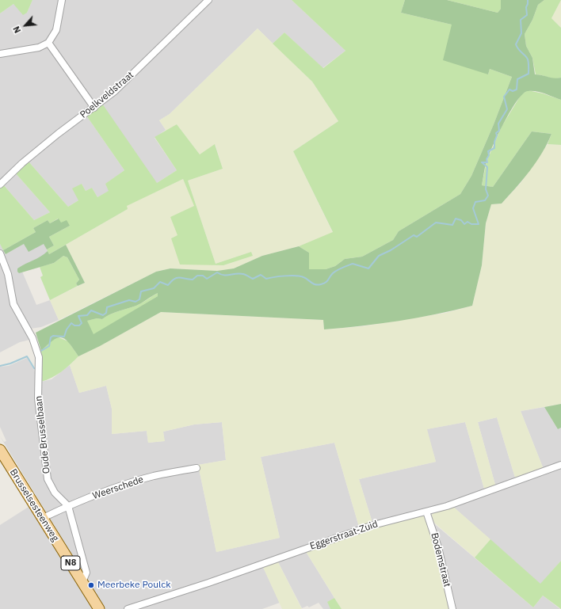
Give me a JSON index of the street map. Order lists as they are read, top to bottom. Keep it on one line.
{"streets":{"main road":["Brusselsesteenweg","N8"],"street":["Poelkveldstraat","Oude Brusselbaan","Weerschede","Eggerstraat-Zuid","Bodemstraat"]},"crossings":[["Oude Brusselbaan","Weerschede"],["Oude Brusselbaan","Brusselsesteenweg"],["Weerschede","Brusselsesteenweg"],["Eggerstraat-Zuid","Bodemstraat"]],"places":["Meerbeke Poulck"],"north":"bottom left"}
